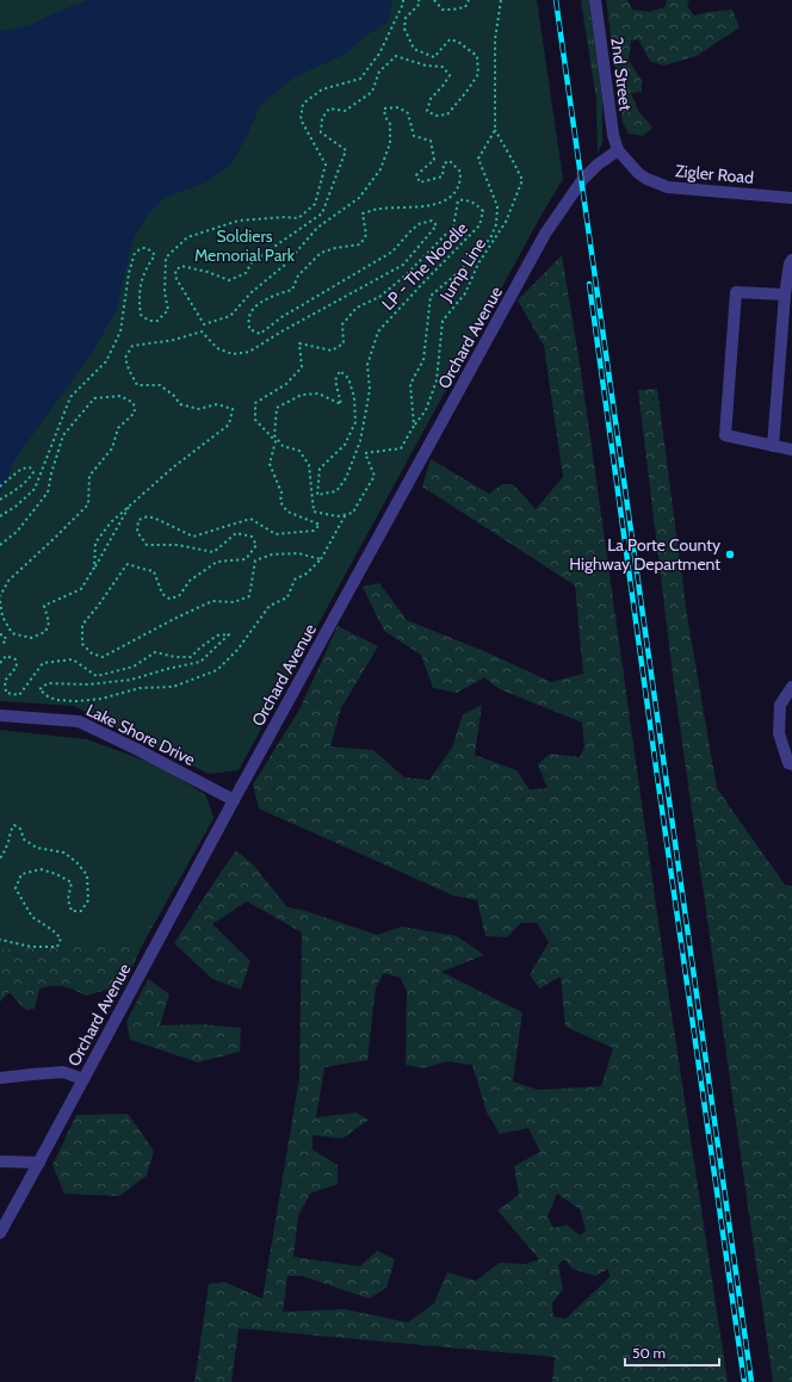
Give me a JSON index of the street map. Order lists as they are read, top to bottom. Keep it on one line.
{"streets":{"street":["2nd Street","Zigler Road","Orchard Avenue","Lake Shore Drive"],"path":["LP - The Noodle","Jump Line"]},"crossings":[["2nd Street","Zigler Road"],["2nd Street","Orchard Avenue"],["Zigler Road","Orchard Avenue"],["LP - The Noodle","Jump Line"],["Orchard Avenue","Lake Shore Drive"]],"parks":["Soldiers Memorial Park"],"places":["La Porte County Highway Department"],"scale_bar":"50 m"}
